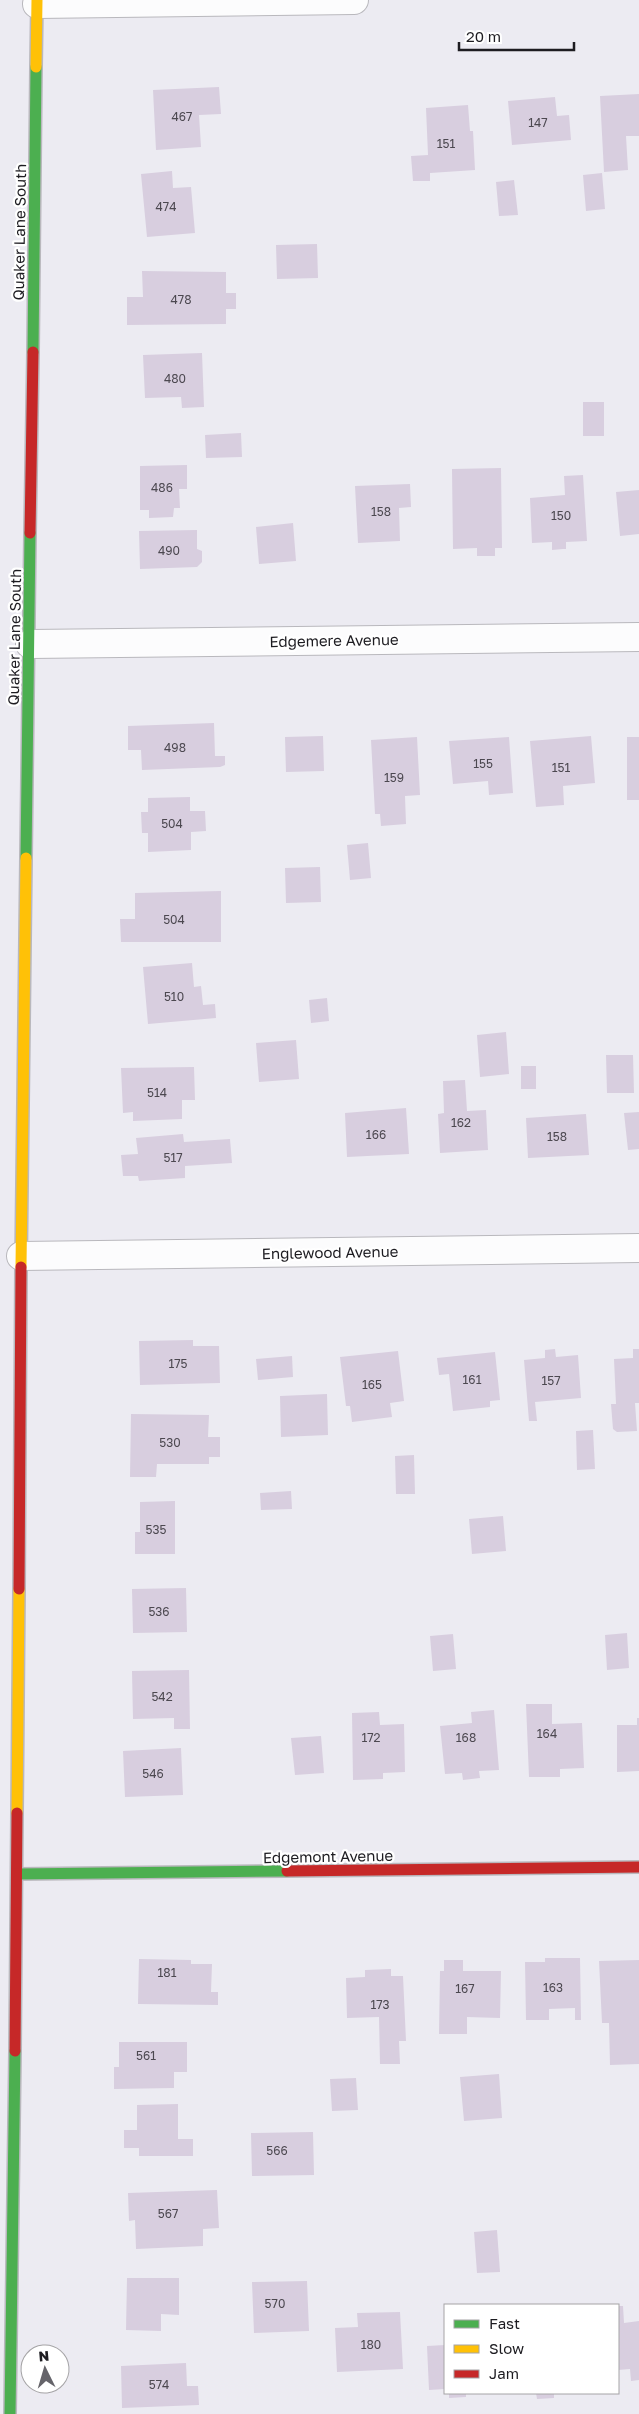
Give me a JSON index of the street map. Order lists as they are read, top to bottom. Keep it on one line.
{"streets":{"main road":["Quaker Lane South","Edgemont Avenue"],"street":["Edgemere Avenue","Englewood Avenue"]},"crossings":[["Quaker Lane South","Edgemere Avenue"],["Quaker Lane South","Englewood Avenue"],["Quaker Lane South","Edgemont Avenue"]],"house_numbers":["467","147","151","474","478","480","486","158","150","490","498","155","151","159","504","504","510","514","162","166","158","517","175","161","157","165","530","535","536","542","164","172","168","546","181","163","167","173","561","566","567","570","180","574"],"legend":["Fast","Slow","Jam"],"scale_bar":"20 m","north":"top"}
